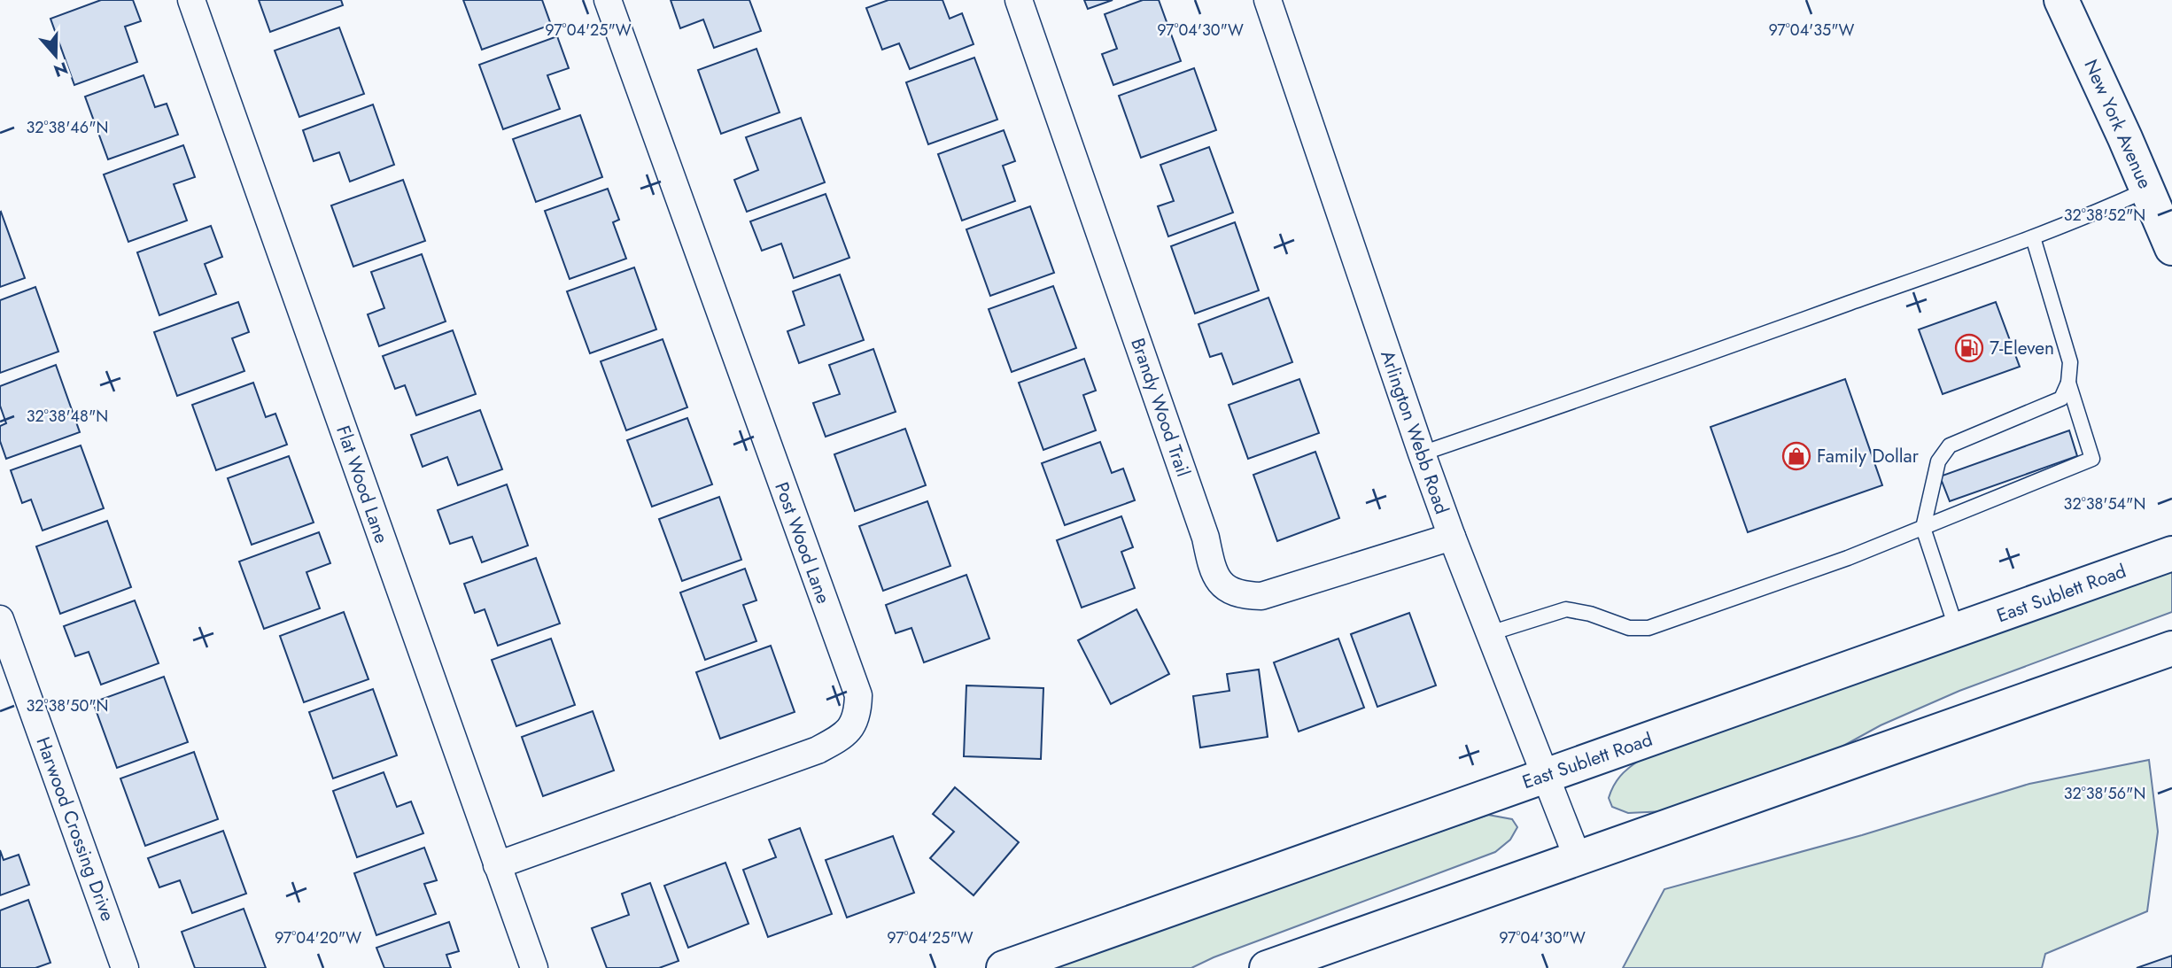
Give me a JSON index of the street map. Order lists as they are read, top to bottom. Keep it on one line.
{"streets":{"main road":["New York Avenue","East Sublett Road"],"street":["Brandy Wood Trail","Arlington Webb Road","Flat Wood Lane","Post Wood Lane","Harwood Crossing Drive"]},"crossings":[["Brandy Wood Trail","Arlington Webb Road"],["Arlington Webb Road","East Sublett Road"],["Flat Wood Lane","Post Wood Lane"]],"places":{"fuel station":["7-Eleven"],"shop":["Family Dollar"]},"north":"bottom","coordinates":["97°04'25\"W","97°04'30\"W","97°04'35\"W","32°38'46\"N","32°38'52\"N","32°38'48\"N","32°38'54\"N","32°38'50\"N","32°38'56\"N","97°04'20\"W"]}
